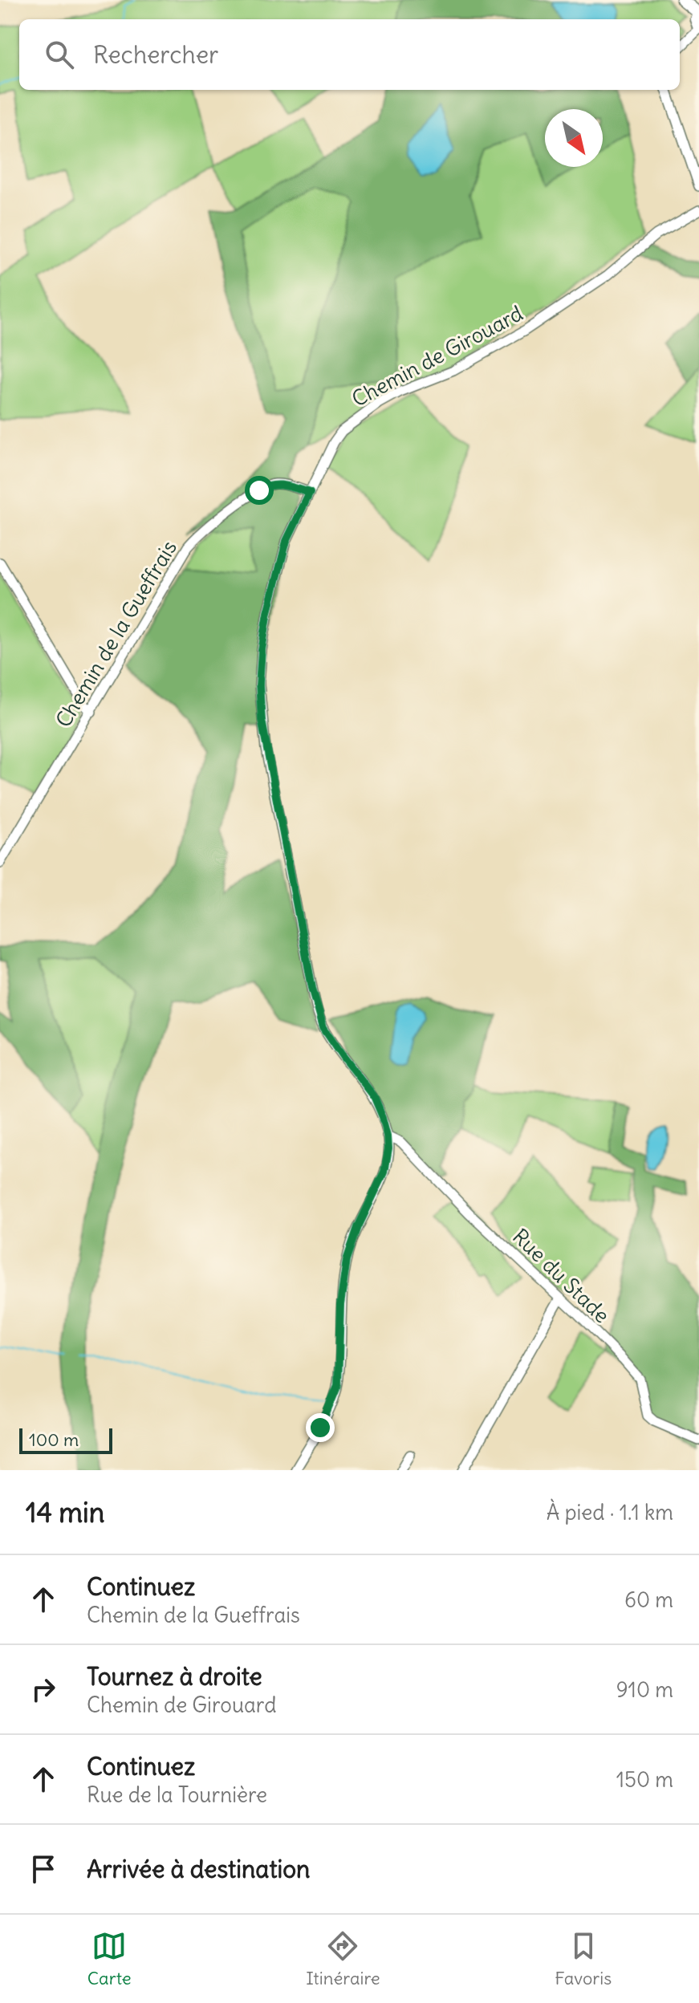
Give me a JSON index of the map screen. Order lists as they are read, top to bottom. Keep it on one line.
{"streets":{"street":["Chemin de Girouard","Chemin de la Gueffrais","Rue du Stade"]},"crossings":[["Chemin de Girouard","Chemin de la Gueffrais"],["Chemin de Girouard","Rue du Stade"]],"scale_bar":"100 m","north":"bottom right","page":{"search":"Rechercher","scale":"100 m","heading":["14 min","À pied · 1.1 km"],"list":[["Continuez","Chemin de la Gueffrais","60 m"],["Tournez à droite","Chemin de Girouard","910 m"],["Continuez","Rue de la Tournière","150 m"],"Arrivée à destination"],"nav":["Carte","Itinéraire","Favoris"]}}
